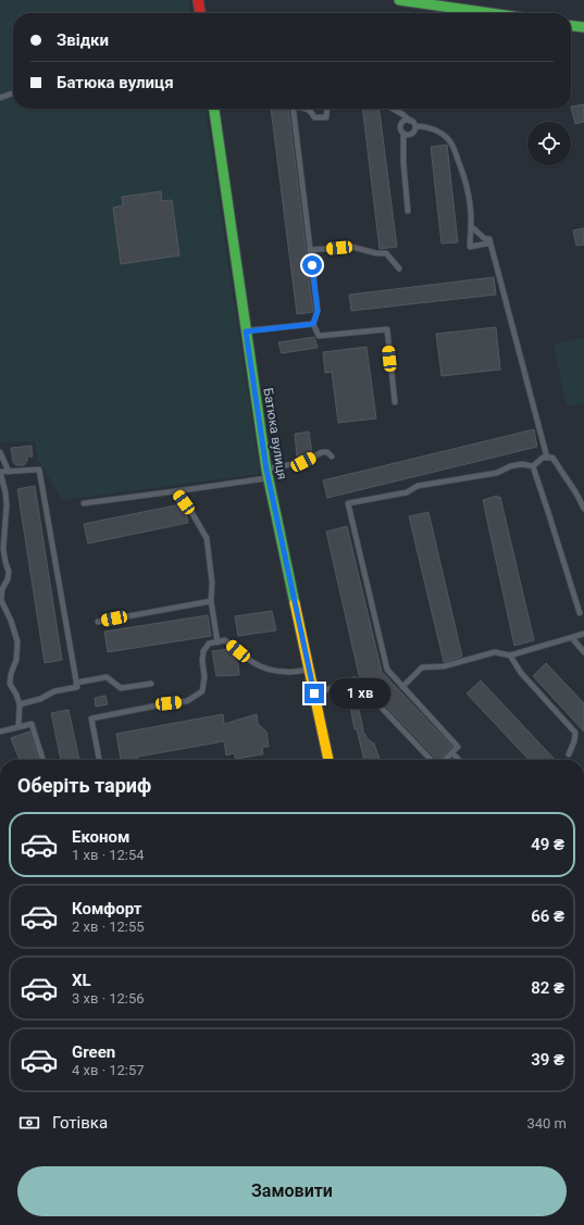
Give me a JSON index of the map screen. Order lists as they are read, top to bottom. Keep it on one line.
{"streets":{"street":["Батюка вулиця"]},"page":{"banner":["Звідки","Батюка вулиця"],"bubble":"1 хв","heading":"Оберіть тариф","list":[{"name":"Економ","note":"1 хв · 12:54","value":"49 ₴"},{"name":"Комфорт","note":"2 хв · 12:55","value":"66 ₴"},{"name":"XL","note":"3 хв · 12:56","value":"82 ₴"},{"name":"Green","note":"4 хв · 12:57","value":"39 ₴"}],"pay":["Готівка","340 m"],"buttons":"Замовити"}}
